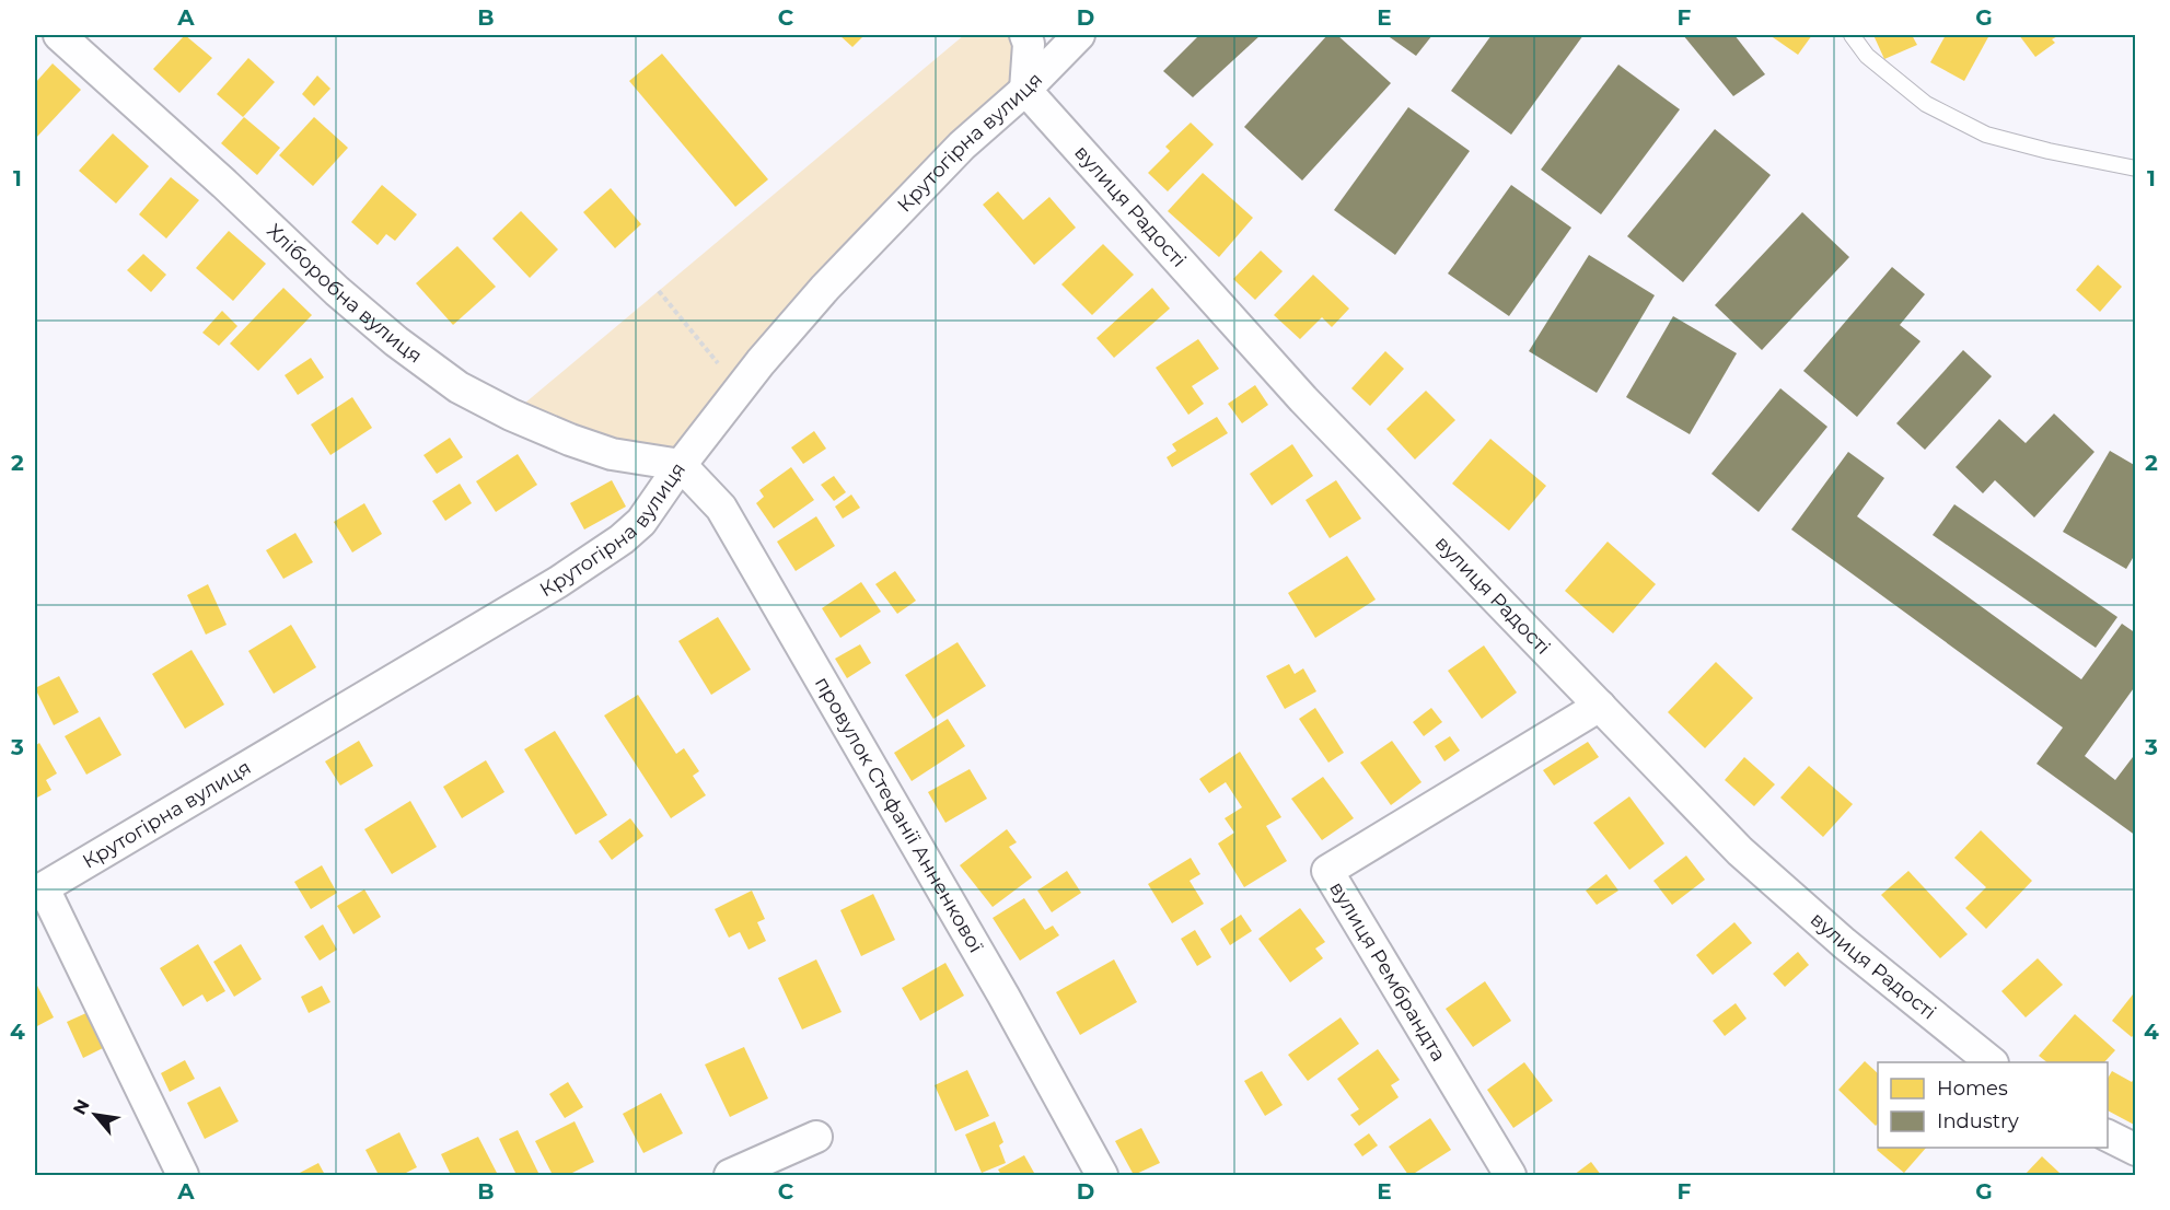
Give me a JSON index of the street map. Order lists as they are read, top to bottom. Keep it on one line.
{"streets":{"street":["Крутогірна вулиця","вулиця Радості","Хліборобна вулиця","провулок Стефанії Анненкової","вулиця Рембрандта"]},"crossings":[["Крутогірна вулиця","вулиця Радості"],["Крутогірна вулиця","Хліборобна вулиця"],["Крутогірна вулиця","провулок Стефанії Анненкової"],["вулиця Радості","вулиця Рембрандта"],["Хліборобна вулиця","провулок Стефанії Анненкової"]],"legend":["Homes","Industry"],"north":"top left","grid":{"columns":["A","B","C","D","E","F","G"],"rows":["1","2","3","4"]}}
